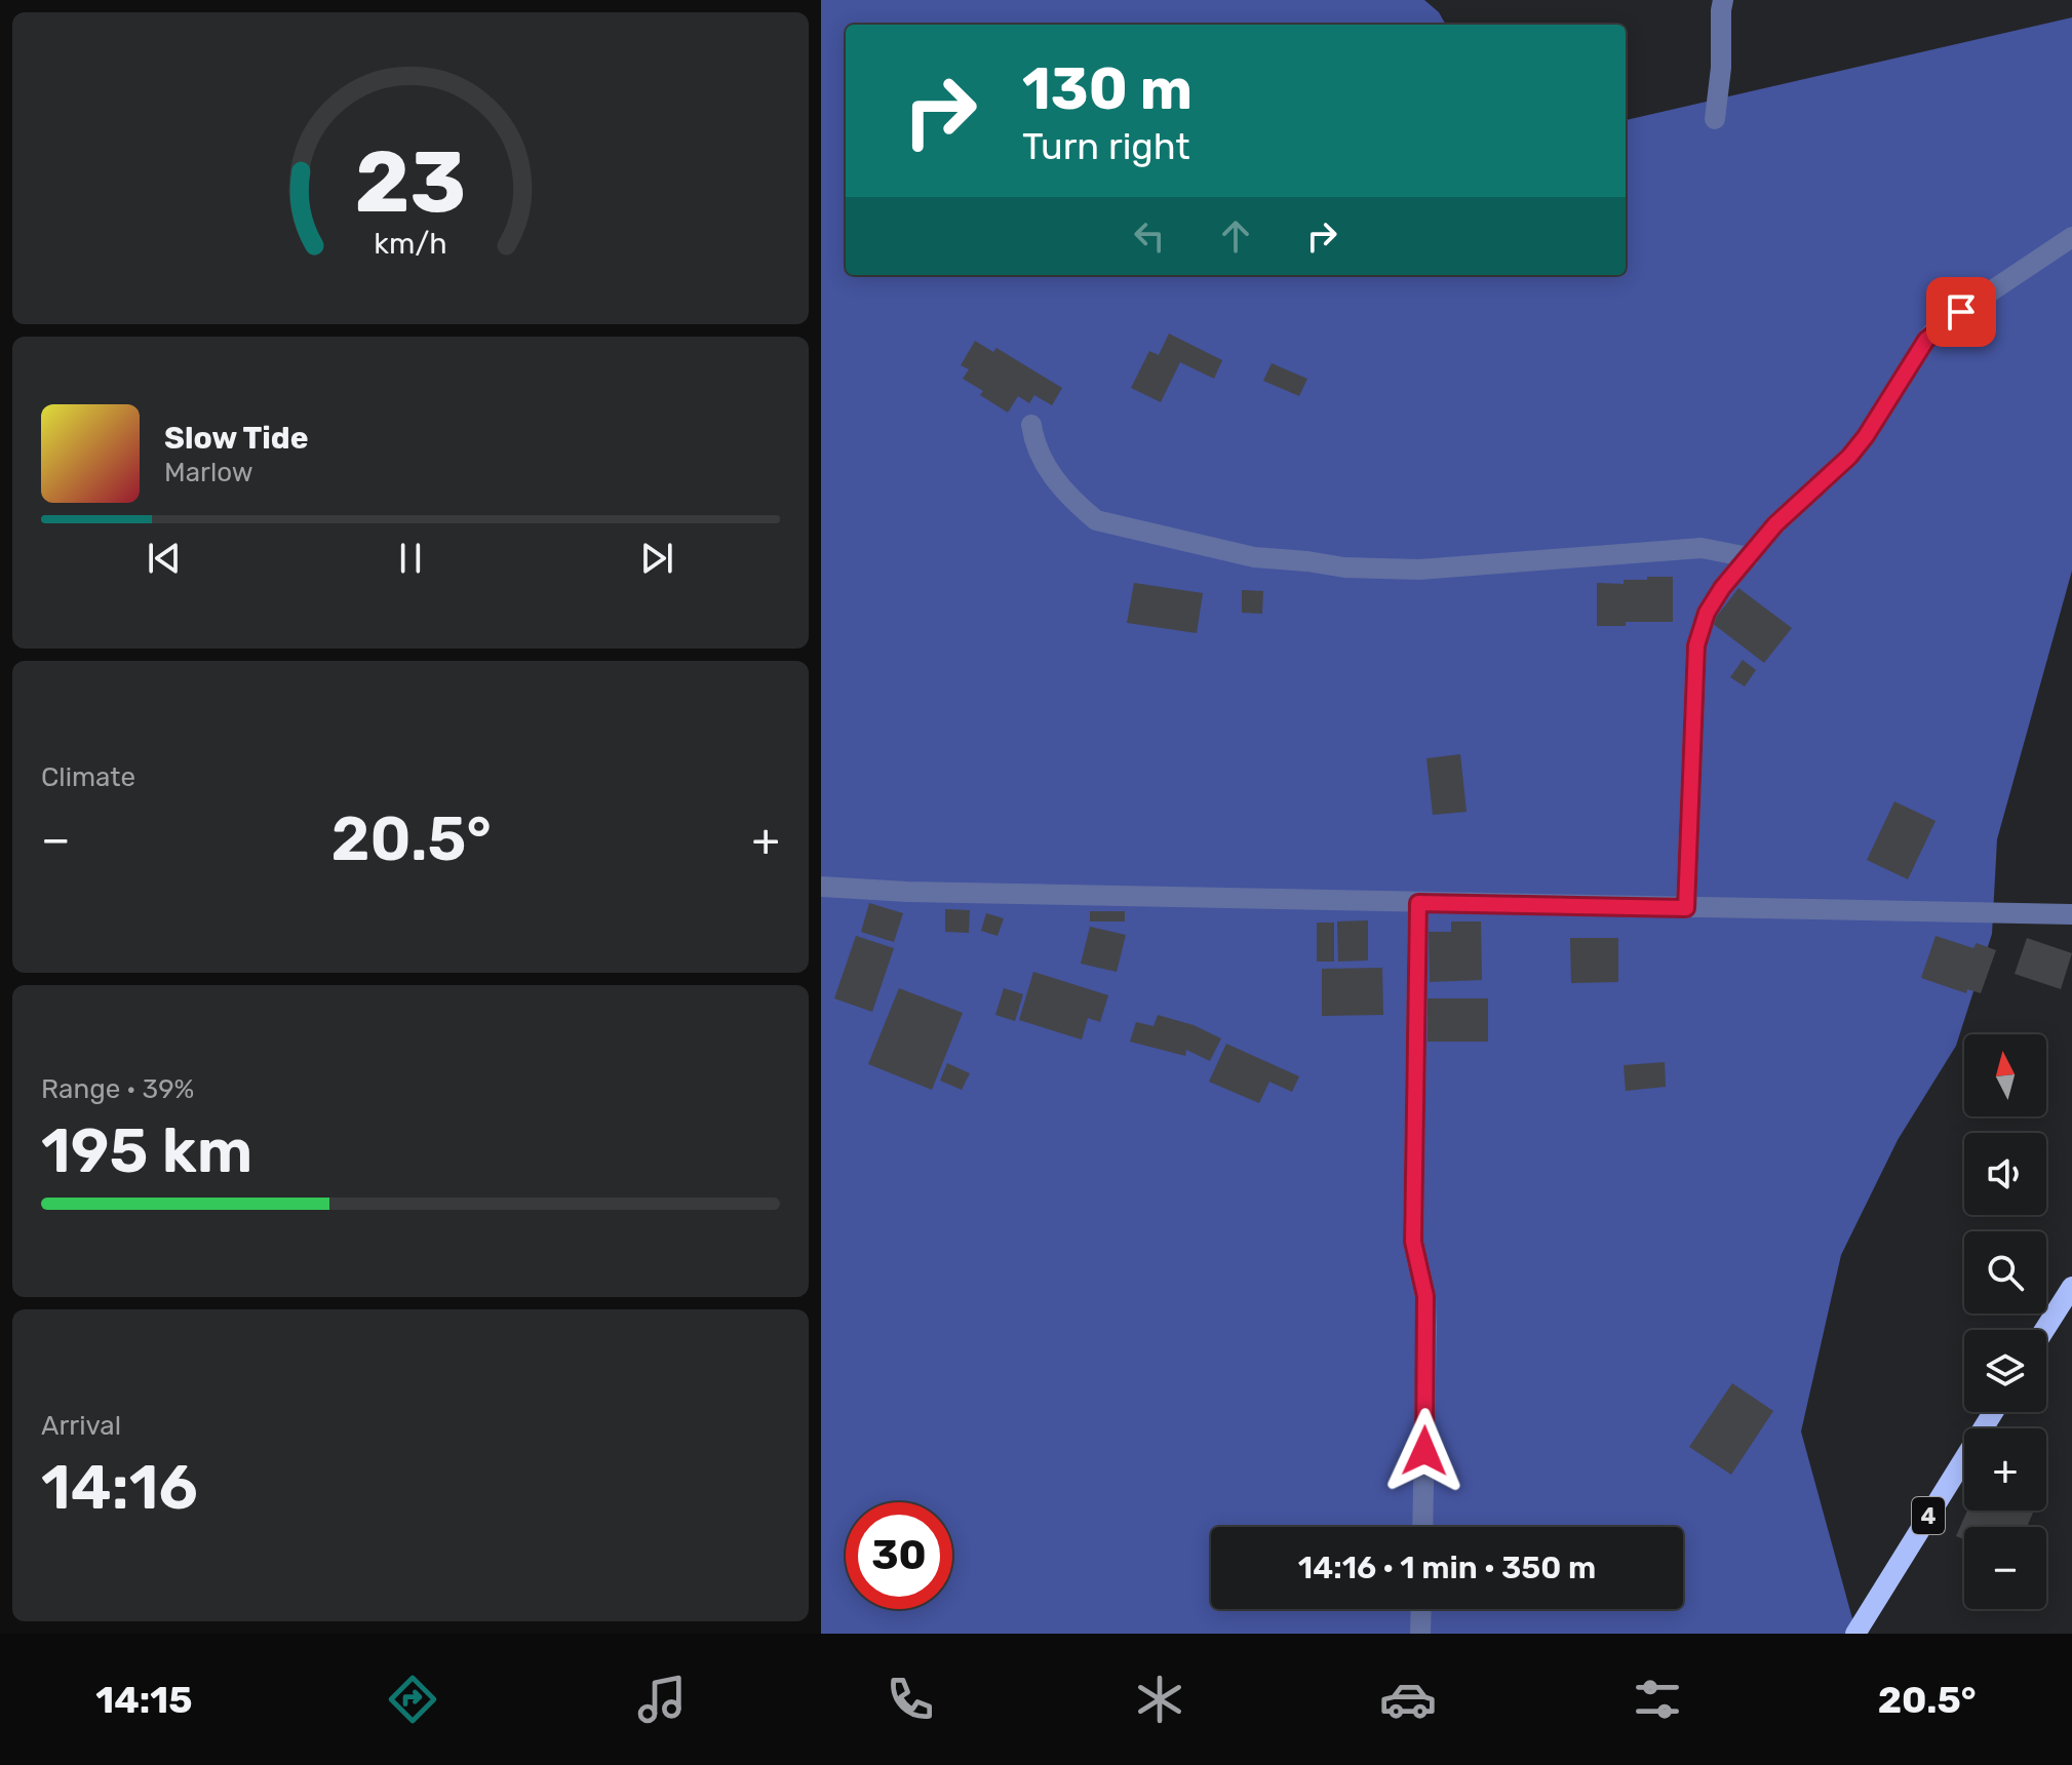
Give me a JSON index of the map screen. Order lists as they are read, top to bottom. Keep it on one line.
{"streets":{"main road":["4"]},"north":"top","page":{"turn":["130 m","Turn right"],"song":["Slow Tide","Marlow"],"tile":["Climate",["Range · 39%","195 km"],["Arrival","14:16"]],"heat":["−","20.5°","+"],"map_buttons":["+","−"],"limit":"30","trip":"14:16 · 1 min · 350 m","tabs":["14:15","20.5°"],"gauge":["23","km/h"]}}
